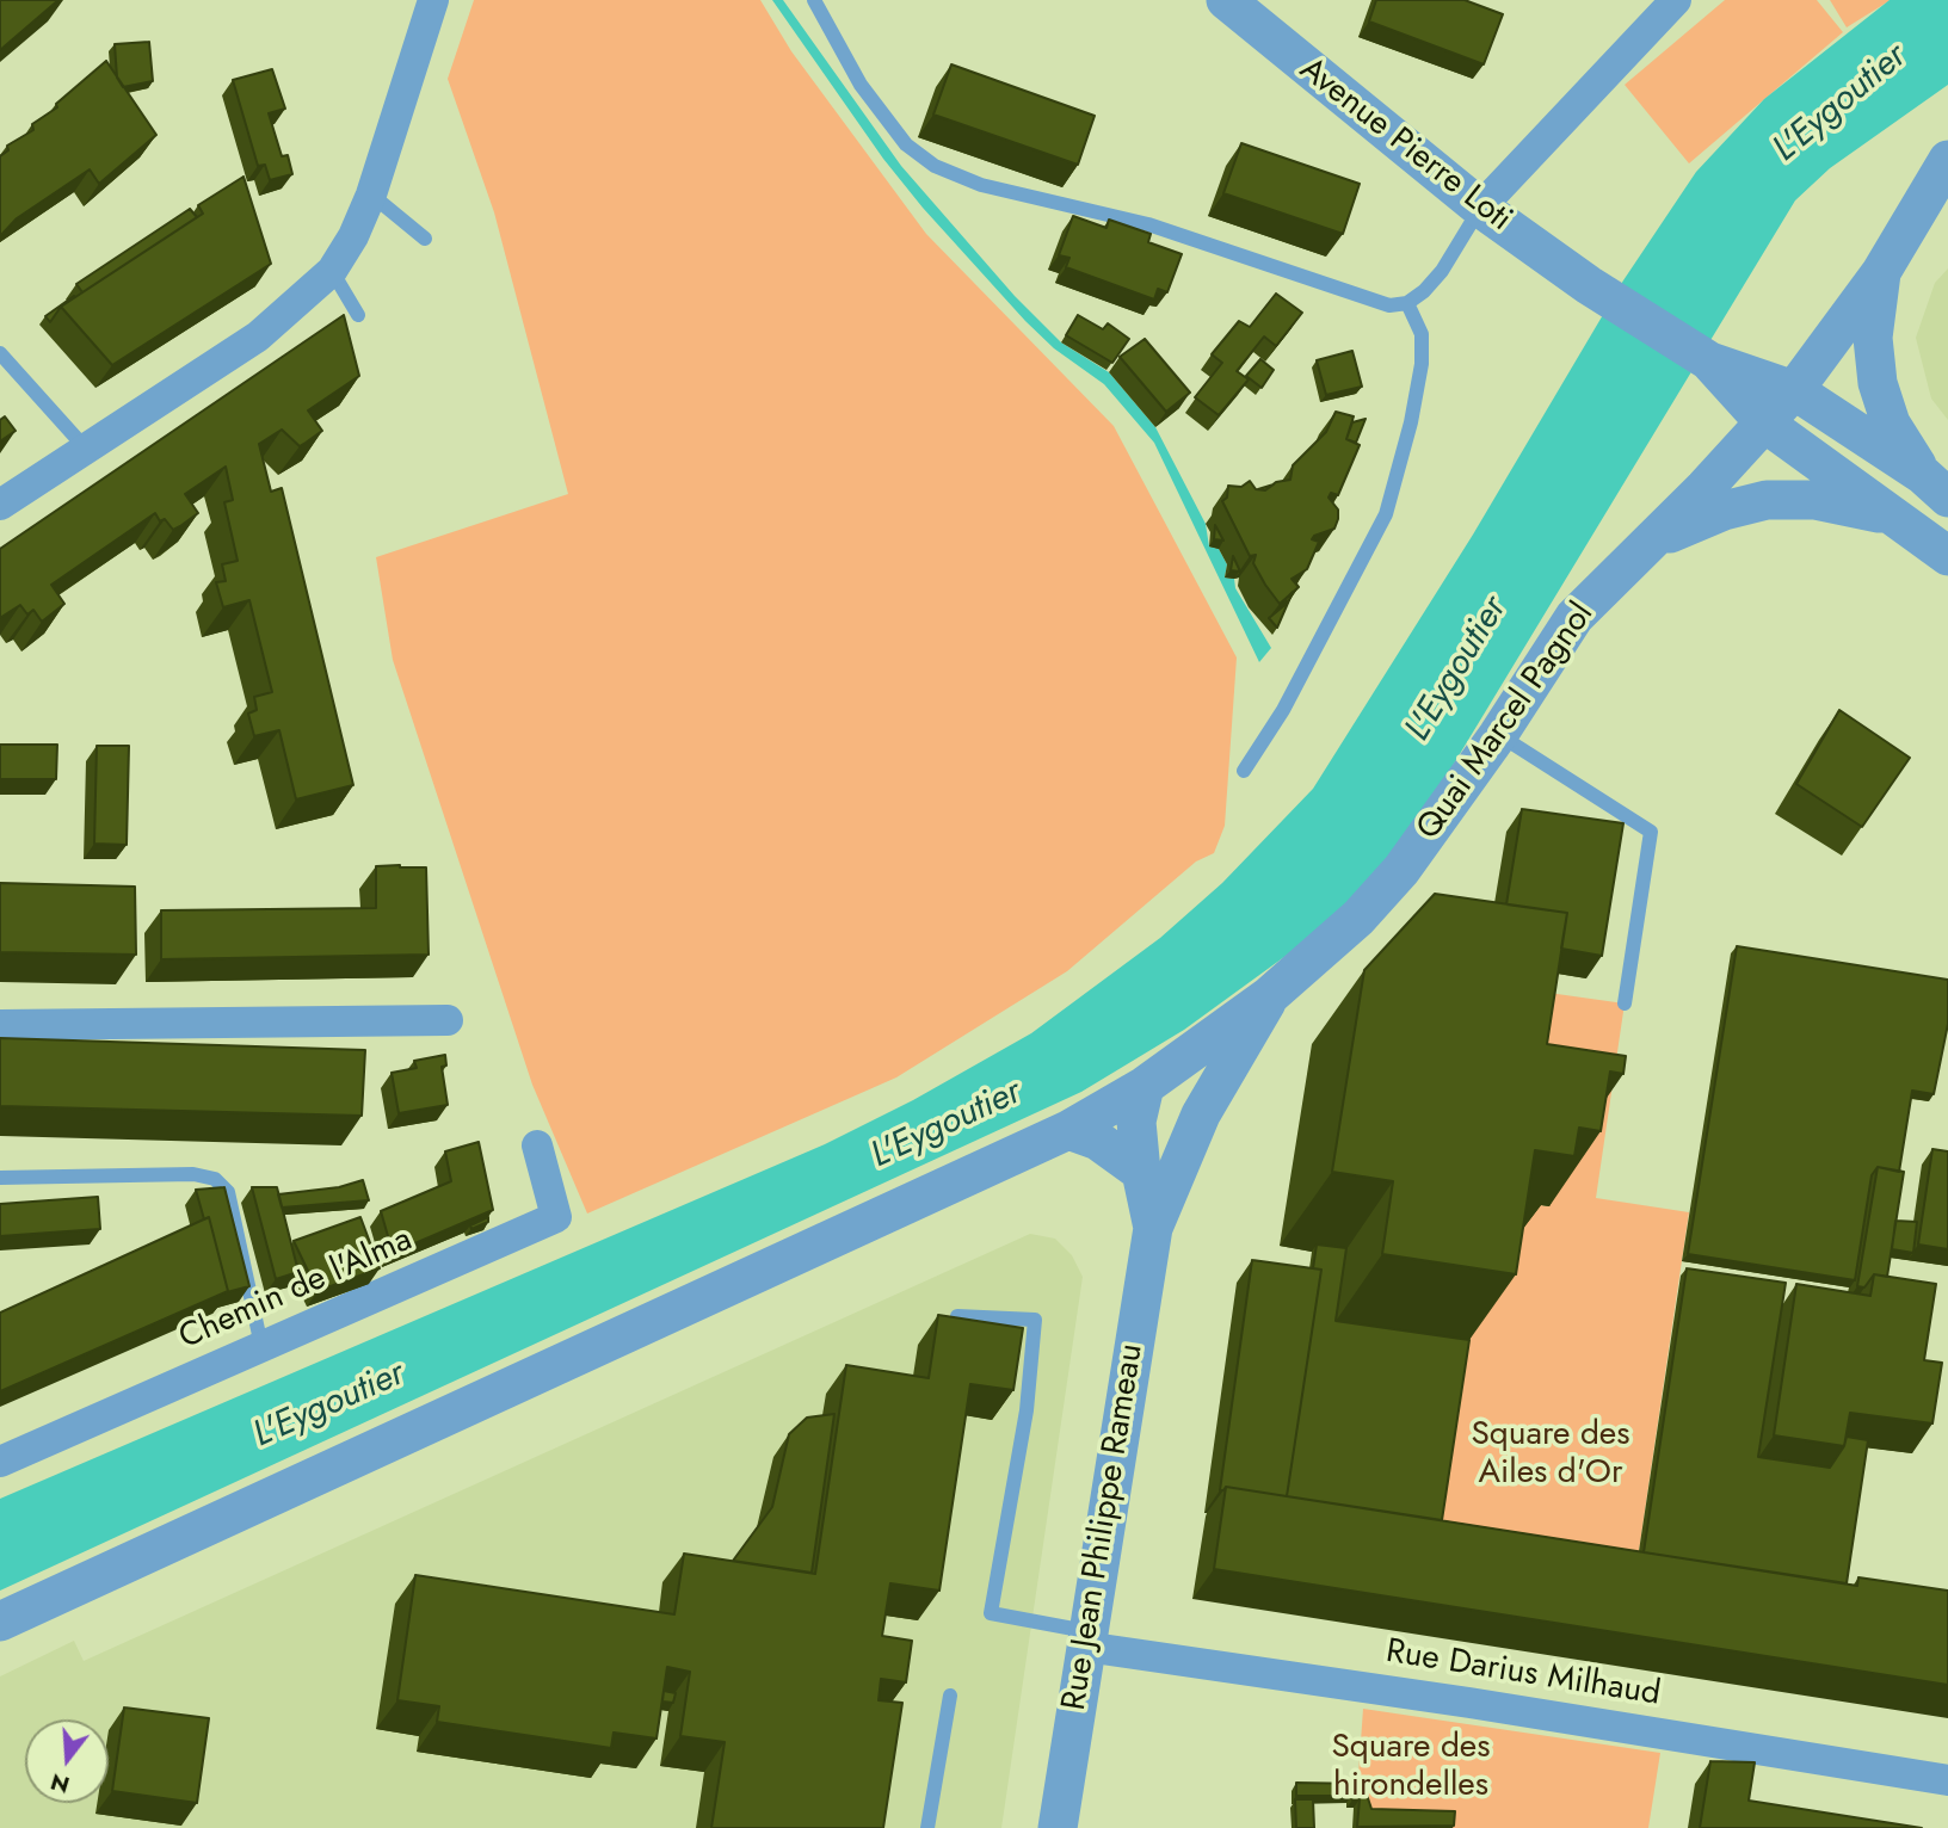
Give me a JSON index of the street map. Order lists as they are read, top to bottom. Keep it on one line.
{"streets":{"street":["Avenue Pierre Loti","Quai Marcel Pagnol","Chemin de l'Alma","Rue Jean Philippe Rameau","Rue Darius Milhaud"]},"crossings":[["Quai Marcel Pagnol","Rue Jean Philippe Rameau"],["Rue Jean Philippe Rameau","Rue Darius Milhaud"]],"water":["L'Eygoutier"],"parks":["Square des Ailes d'Or","Square des hirondelles"],"north":"bottom"}
